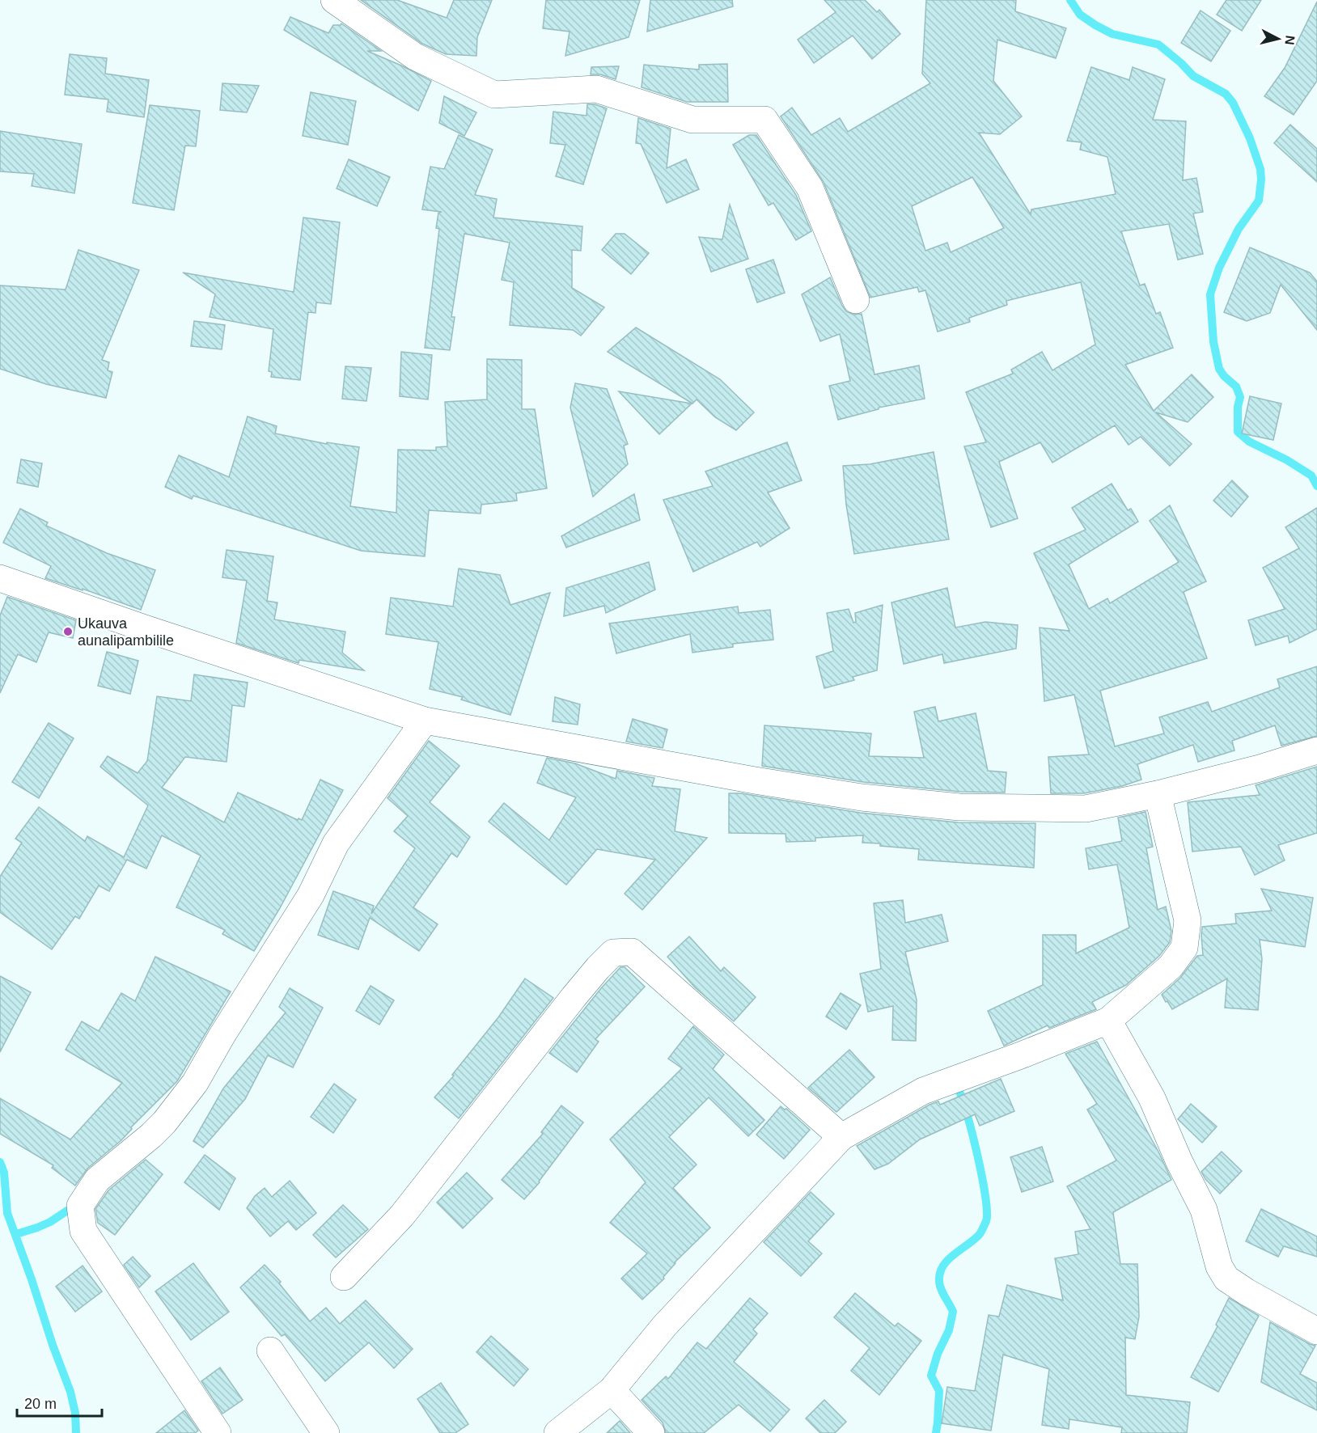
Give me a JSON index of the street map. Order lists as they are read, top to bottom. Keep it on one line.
{"places":["Ukauva aunalipambilile"],"scale_bar":"20 m","north":"right"}
